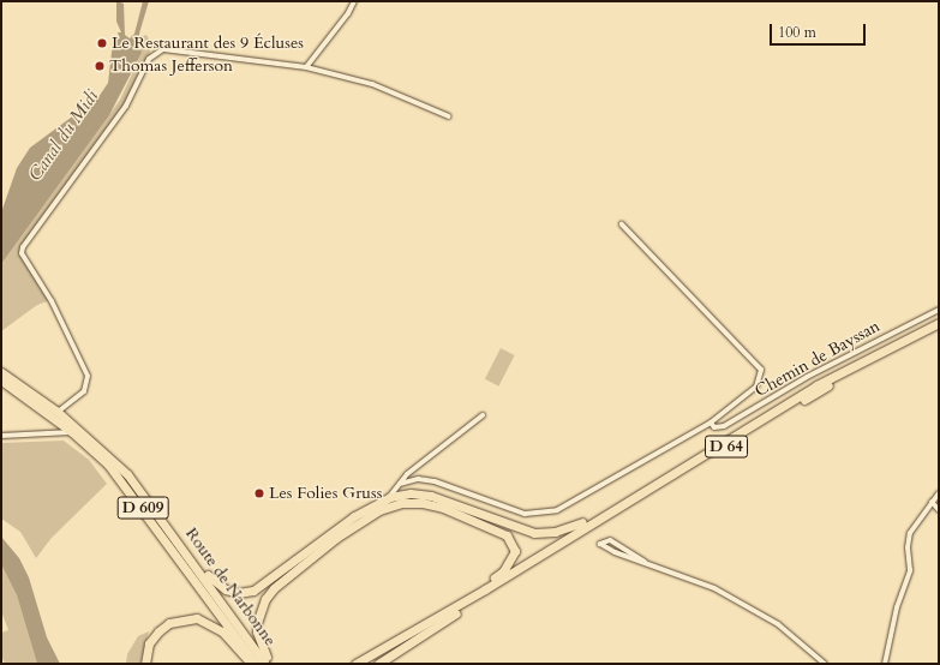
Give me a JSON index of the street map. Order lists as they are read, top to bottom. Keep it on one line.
{"streets":{"main road":["D 64","D 609","Route de Narbonne"],"street":["Chemin de Bayssan"]},"water":["Canal du Midi"],"places":["Le Restaurant des 9 Écluses","Thomas Jefferson","Les Folies Gruss"],"scale_bar":"100 m"}
